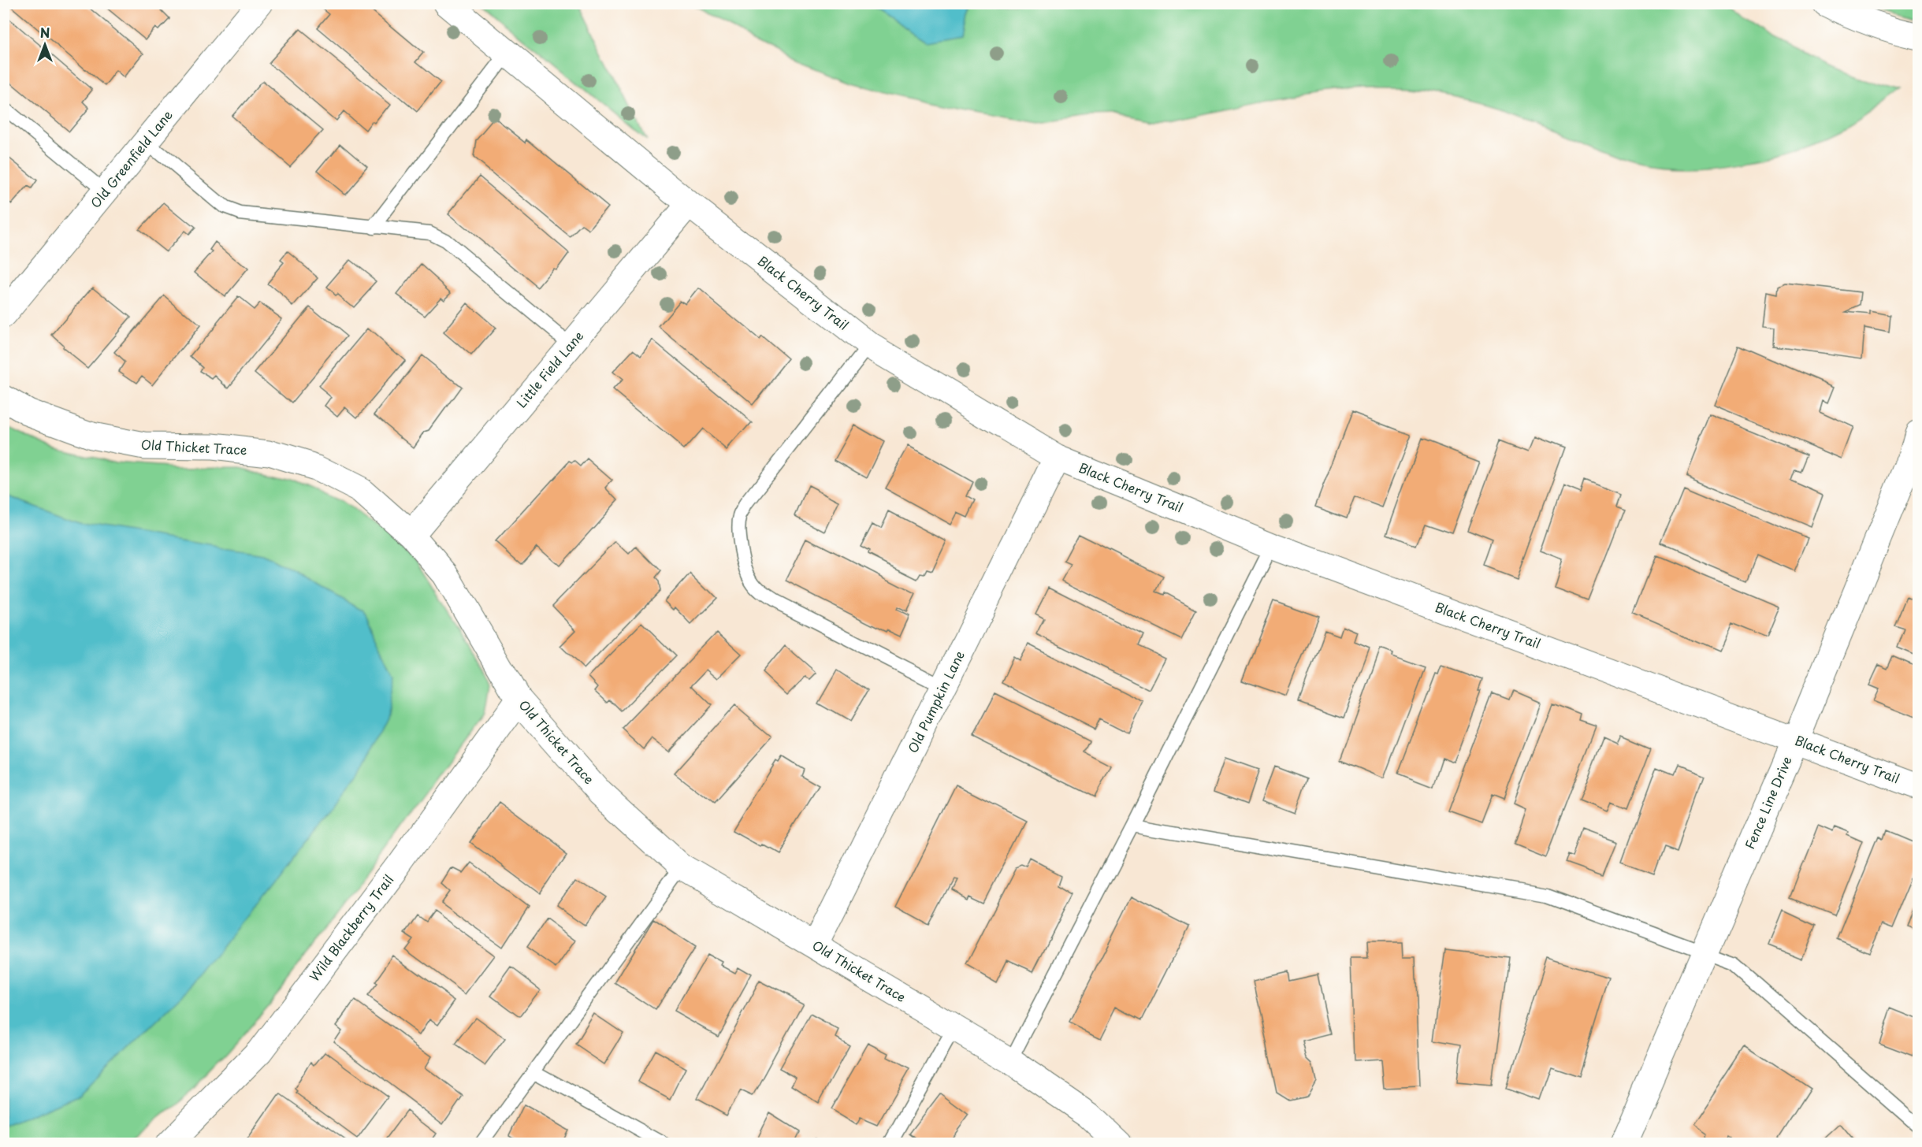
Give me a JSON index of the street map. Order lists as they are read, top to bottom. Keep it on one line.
{"streets":{"street":["Old Greenfield Lane","Black Cherry Trail","Little Field Lane","Old Thicket Trace","Old Pumpkin Lane","Fence Line Drive","Wild Blackberry Trail"]},"crossings":[["Black Cherry Trail","Little Field Lane"],["Black Cherry Trail","Old Pumpkin Lane"],["Black Cherry Trail","Fence Line Drive"],["Little Field Lane","Old Thicket Trace"],["Old Thicket Trace","Old Pumpkin Lane"],["Old Thicket Trace","Wild Blackberry Trail"]],"north":"top"}
